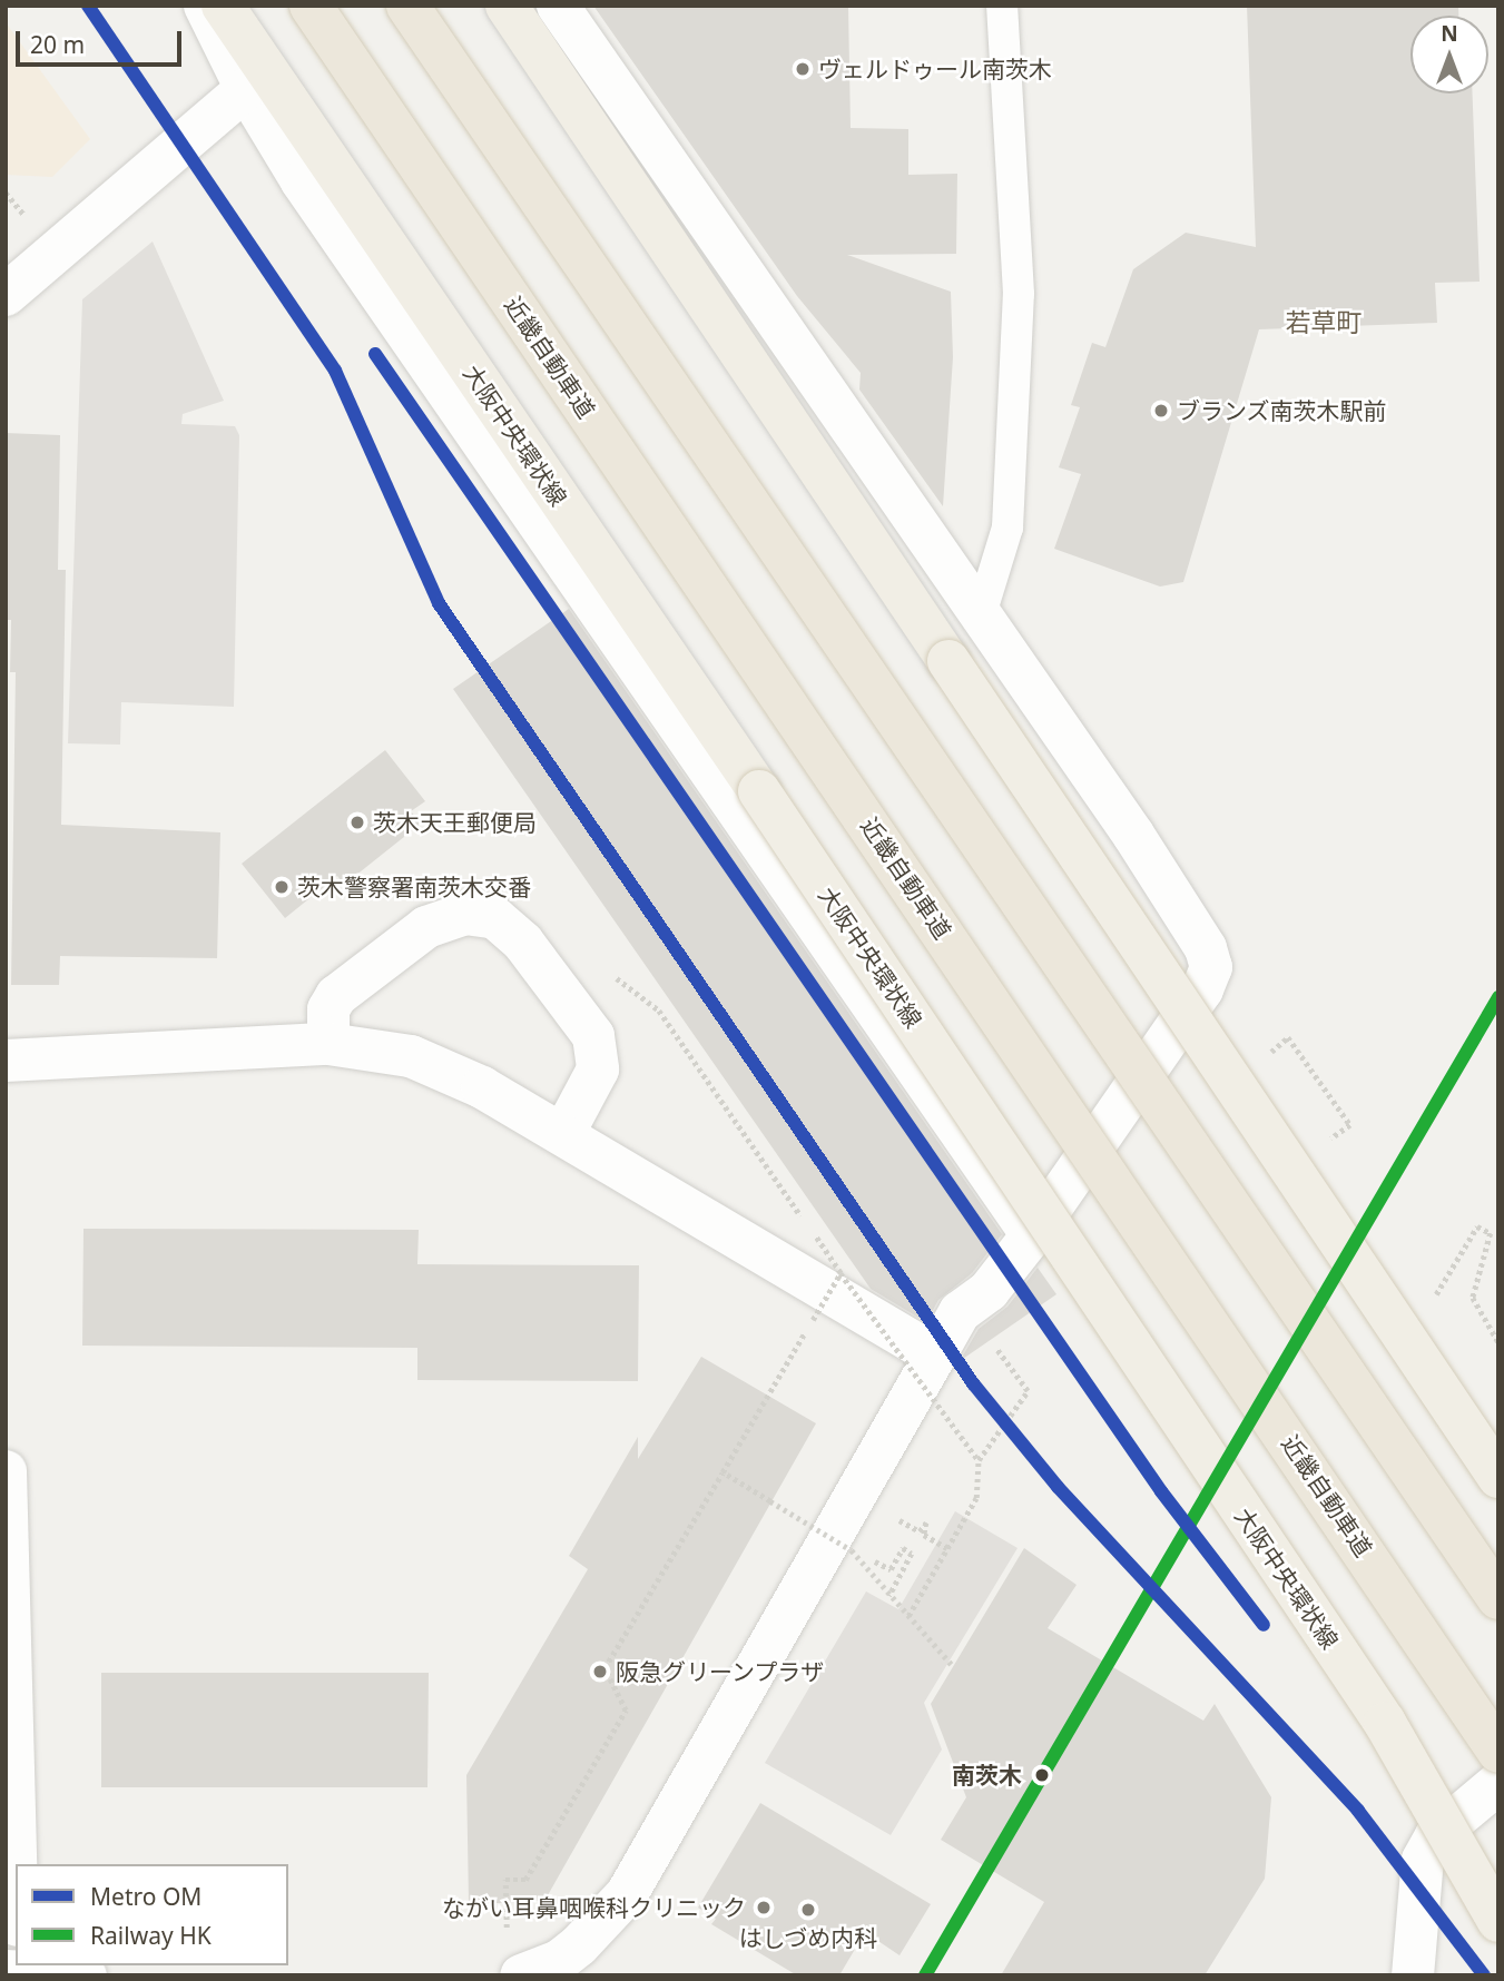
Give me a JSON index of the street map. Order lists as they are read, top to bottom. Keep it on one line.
{"streets":{"highway":["近畿自動車道"],"main road":["大阪中央環状線"]},"districts":["若草町"],"places":["ヴェルドゥール南茨木","ブランズ南茨木駅前","茨木天王郵便局","茨木警察署南茨木交番","阪急グリーンプラザ","南茨木","ながい耳鼻咽喉科クリニック","はしづめ内科"],"lines":["metro line OM","rail line HK"],"legend":["Metro OM","Railway HK"],"scale_bar":"20 m","north":"top"}
